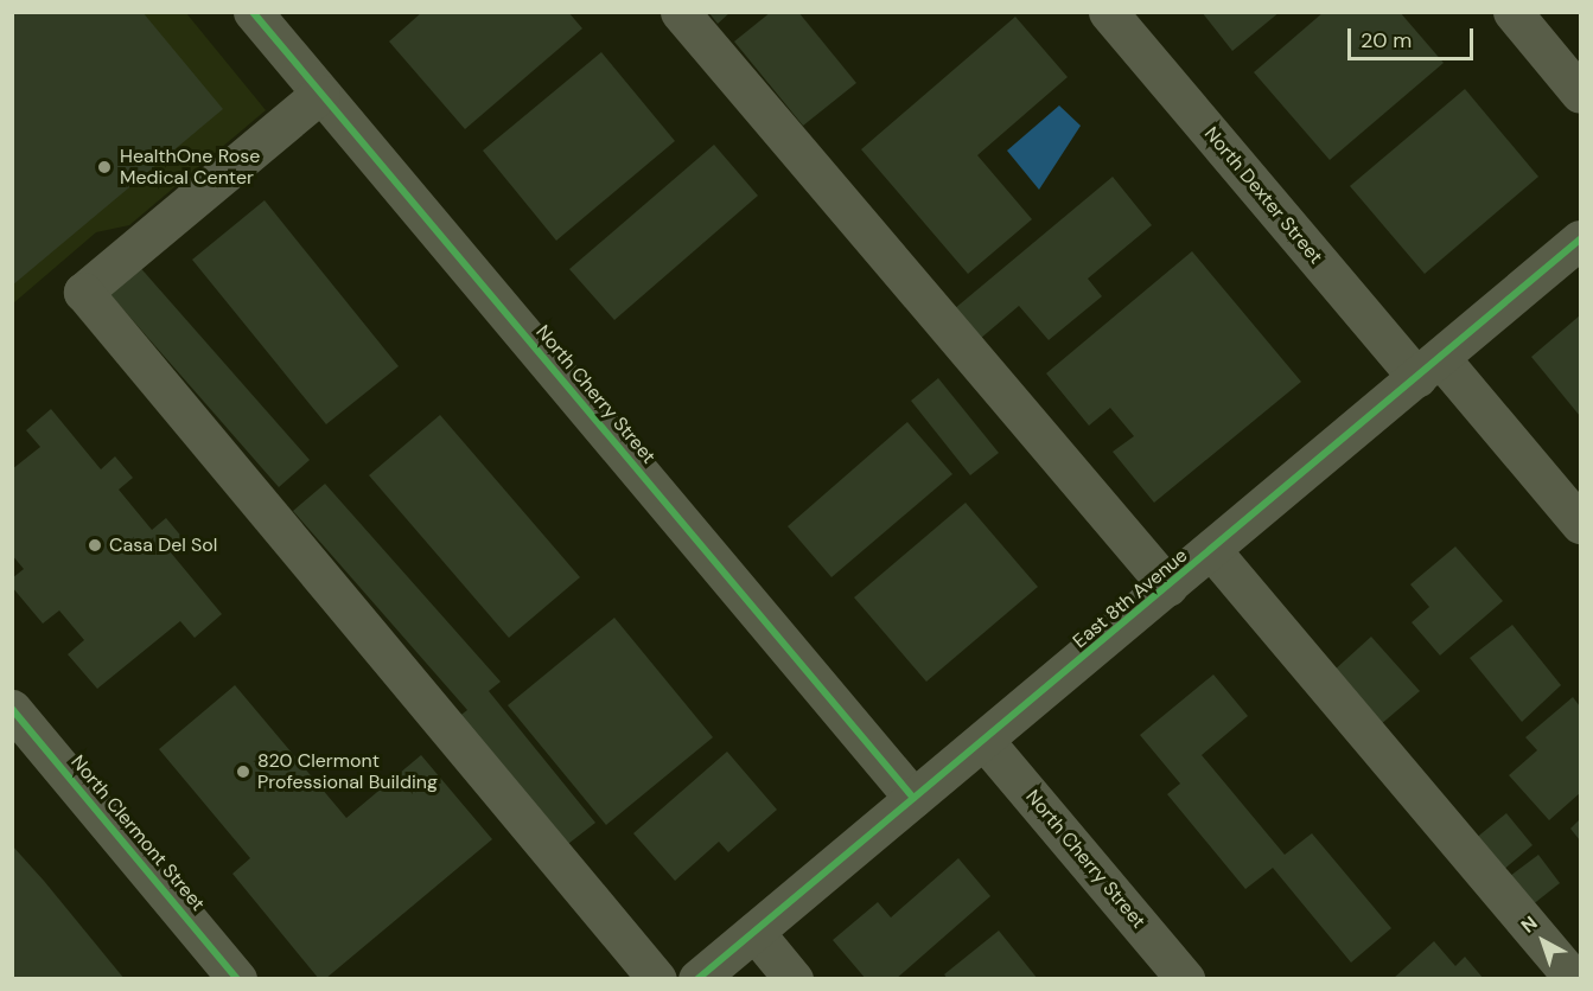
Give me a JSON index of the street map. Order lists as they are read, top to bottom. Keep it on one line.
{"streets":{"street":["North Dexter Street","North Cherry Street","East 8th Avenue","North Clermont Street"]},"crossings":[["North Dexter Street","East 8th Avenue"],["North Cherry Street","East 8th Avenue"]],"places":["HealthOne Rose Medical Center","Casa Del Sol","820 Clermont Professional Building"],"scale_bar":"20 m","north":"top left"}
